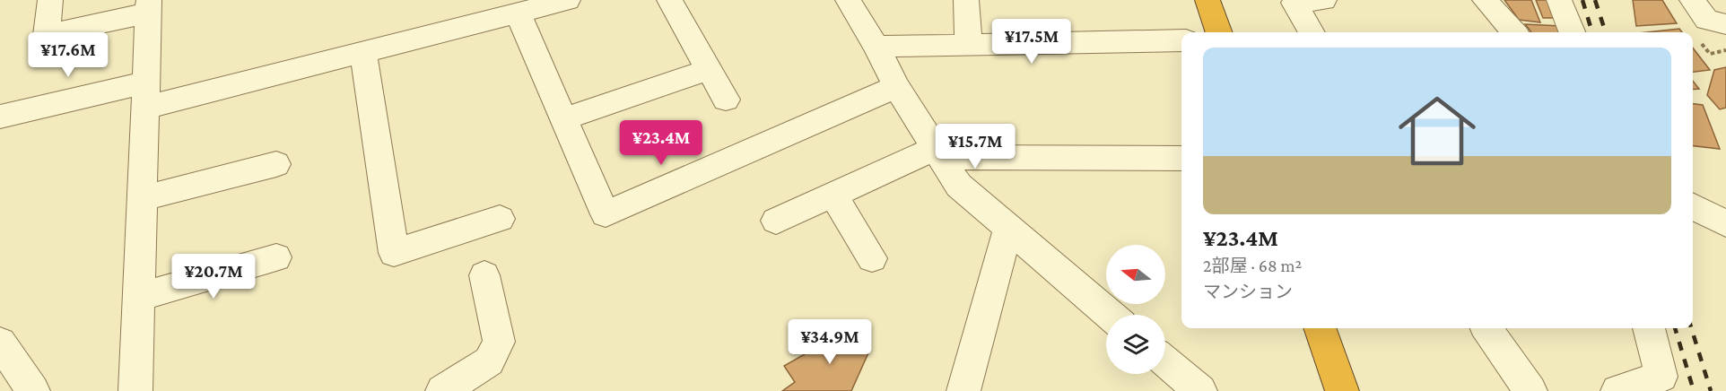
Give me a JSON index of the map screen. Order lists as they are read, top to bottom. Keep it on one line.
{"north":"left","page":{"price":["¥17.5M","¥17.6M","¥23.4M","¥15.7M","¥20.7M","¥34.9M"],"list":[{"name":"¥23.4M","note":"2部屋 · 68 m² · マンション"}]}}
